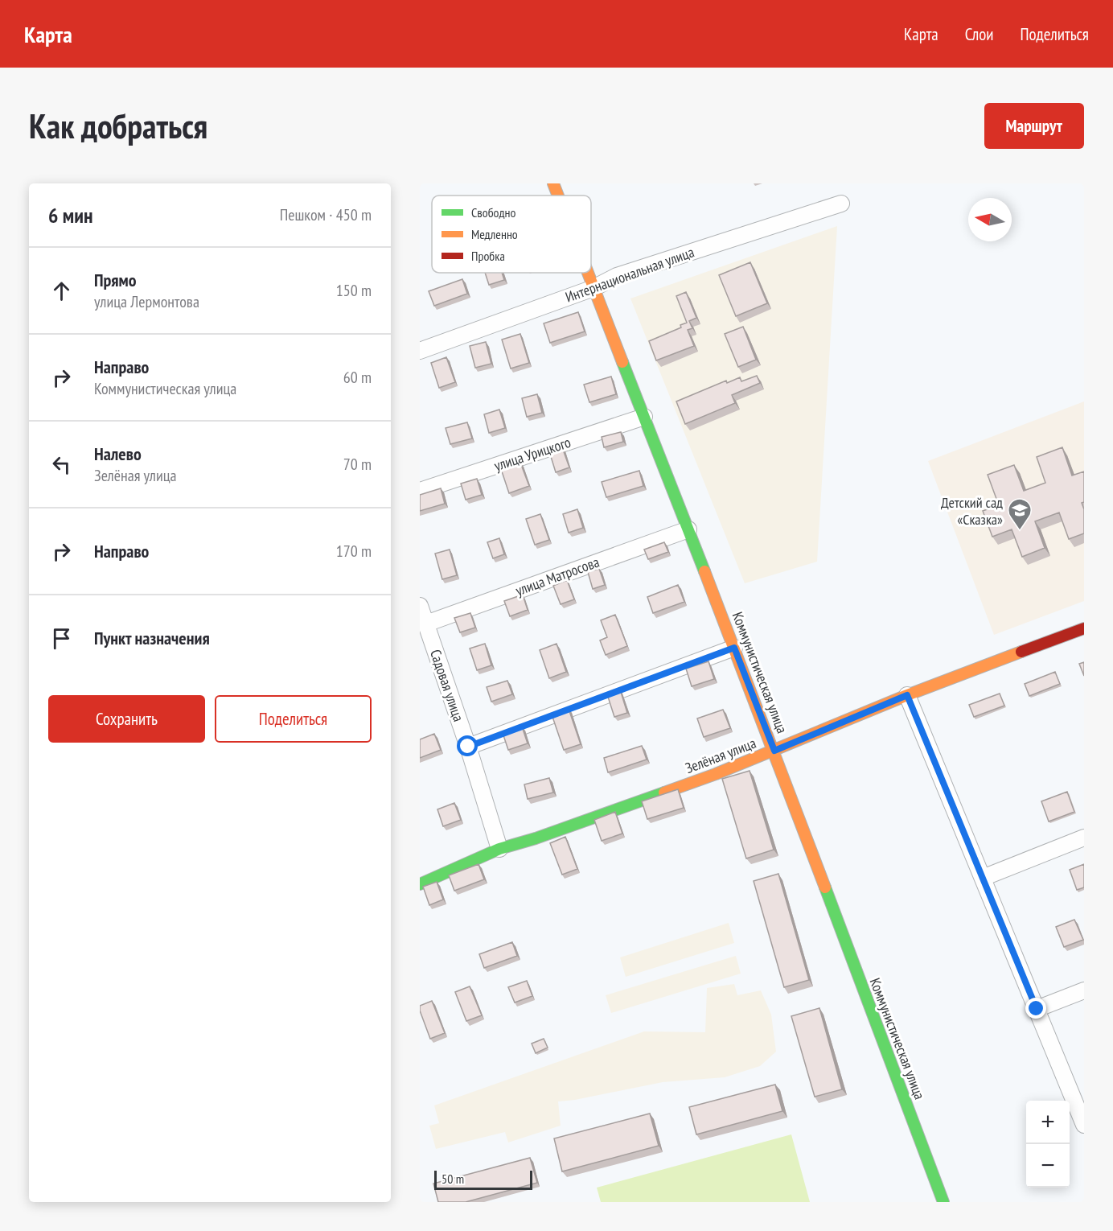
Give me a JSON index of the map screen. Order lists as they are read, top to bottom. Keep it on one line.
{"streets":{"street":["Интернациональная улица","улица Урицкого","улица Матросова","Коммунистическая улица","Садовая улица","Зелёная улица"]},"crossings":[["Интернациональная улица","Коммунистическая улица"],["улица Урицкого","Коммунистическая улица"],["улица Матросова","Коммунистическая улица"],["улица Матросова","Садовая улица"],["Коммунистическая улица","Зелёная улица"],["Садовая улица","Зелёная улица"]],"places":{"school or university":["Детский сад «Сказка»"]},"legend":["Свободно","Медленно","Пробка"],"scale_bar":"50 m","north":"left","page":{"header":"Карта","nav":["Карта","Слои","Поделиться"],"buttons":["Маршрут",["Сохранить","Поделиться"]],"title":"Как добраться","heading":["6 мин","Пешком · 450 m"],"list":[["Прямо","улица Лермонтова","150 m"],["Направо","Коммунистическая улица","60 m"],["Налево","Зелёная улица","70 m"],["Направо","170 m"],"Пункт назначения"],"map_buttons":["+","−"],"scale":"50 m"}}
